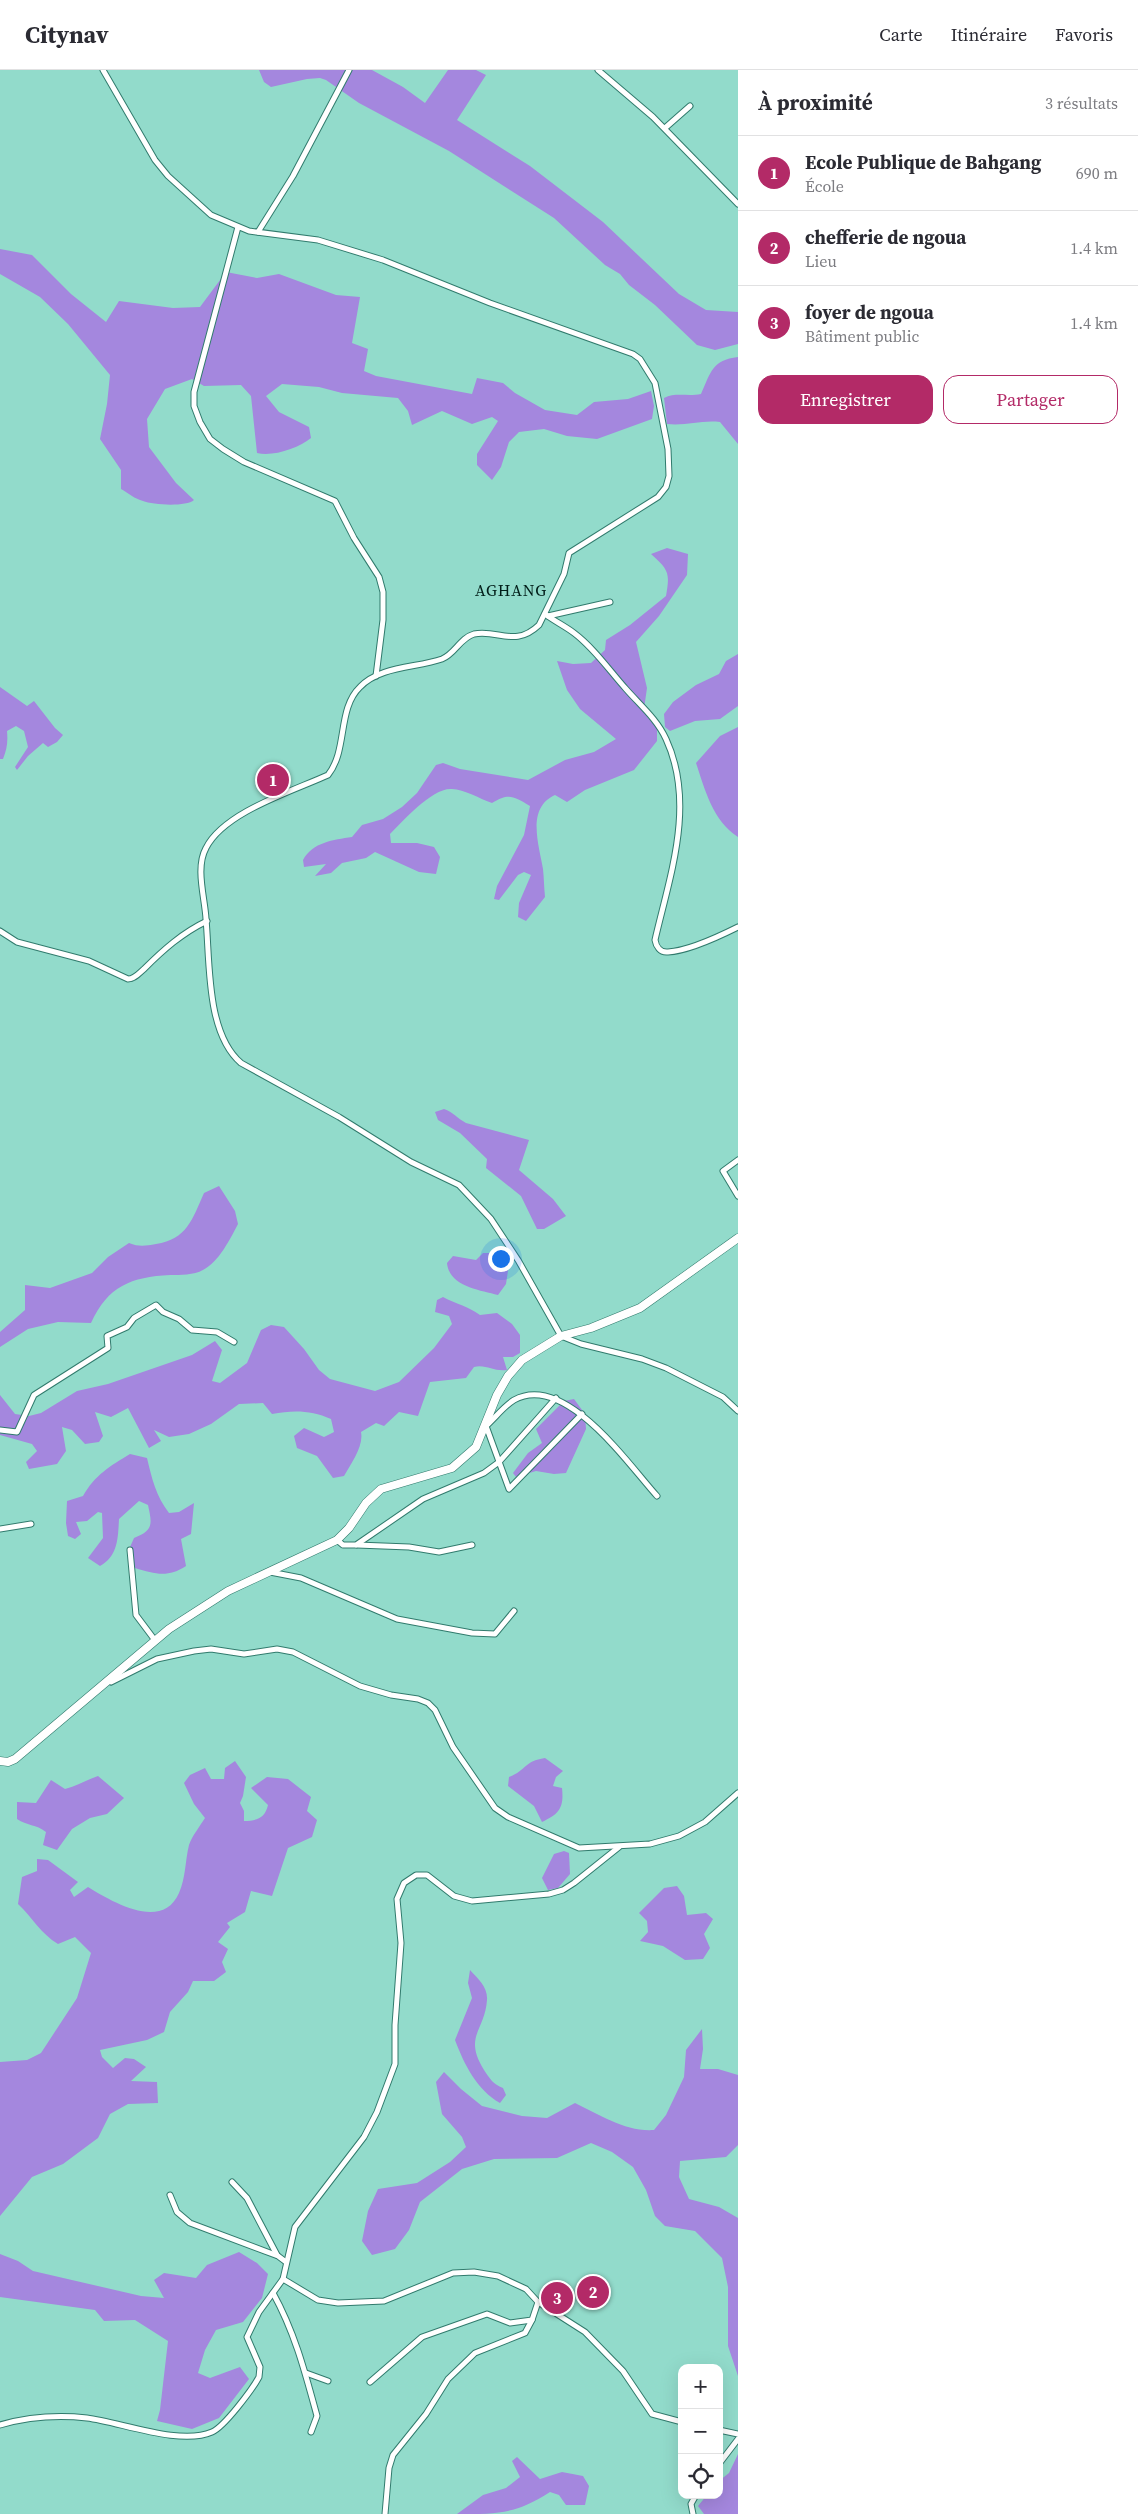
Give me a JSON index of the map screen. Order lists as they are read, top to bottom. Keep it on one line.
{"districts":["AGHANG"],"page":{"header":"Citynav","nav":["Carte","Itinéraire","Favoris"],"heading":["À proximité","3 résultats"],"list":[{"mark":"1","name":"Ecole Publique de Bahgang","note":"École","value":"690 m"},{"mark":"2","name":"chefferie de ngoua","note":"Lieu","value":"1.4 km"},{"mark":"3","name":"foyer de ngoua","note":"Bâtiment public","value":"1.4 km"}],"buttons":["Enregistrer","Partager"],"pins":["1","2","3"],"map_buttons":["+","−"]}}
